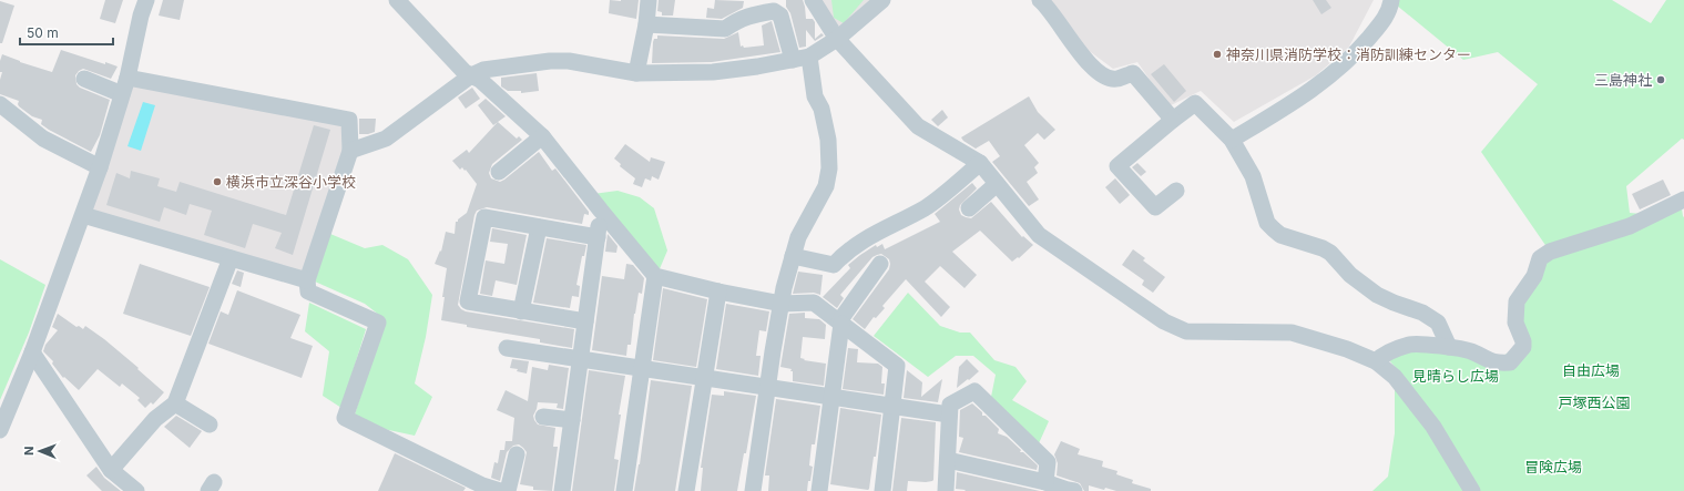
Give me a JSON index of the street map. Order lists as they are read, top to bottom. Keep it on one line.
{"parks":["自由広場","見晴らし広場","戸塚西公園","冒険広場"],"places":["神奈川県消防学校：消防訓練センター","三島神社","横浜市立深谷小学校"],"scale_bar":"50 m","north":"left"}
